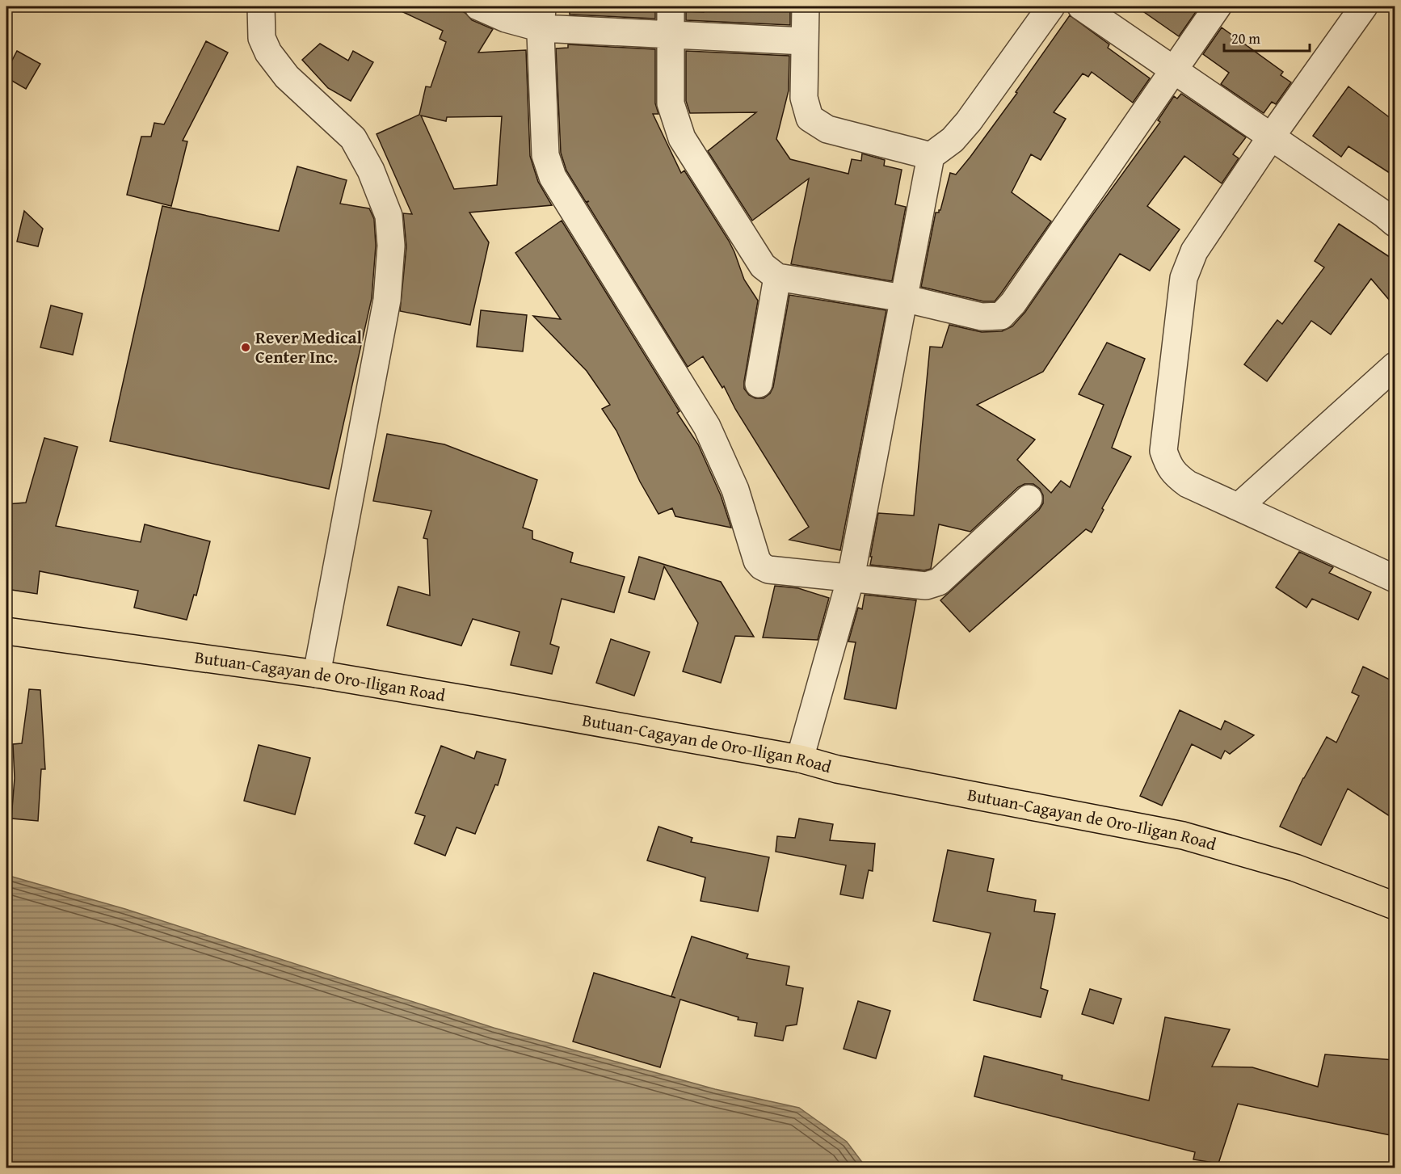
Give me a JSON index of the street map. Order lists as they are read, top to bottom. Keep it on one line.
{"streets":{"highway":["Butuan-Cagayan de Oro-Iligan Road"]},"places":["Rever Medical Center Inc."],"scale_bar":"20 m"}
